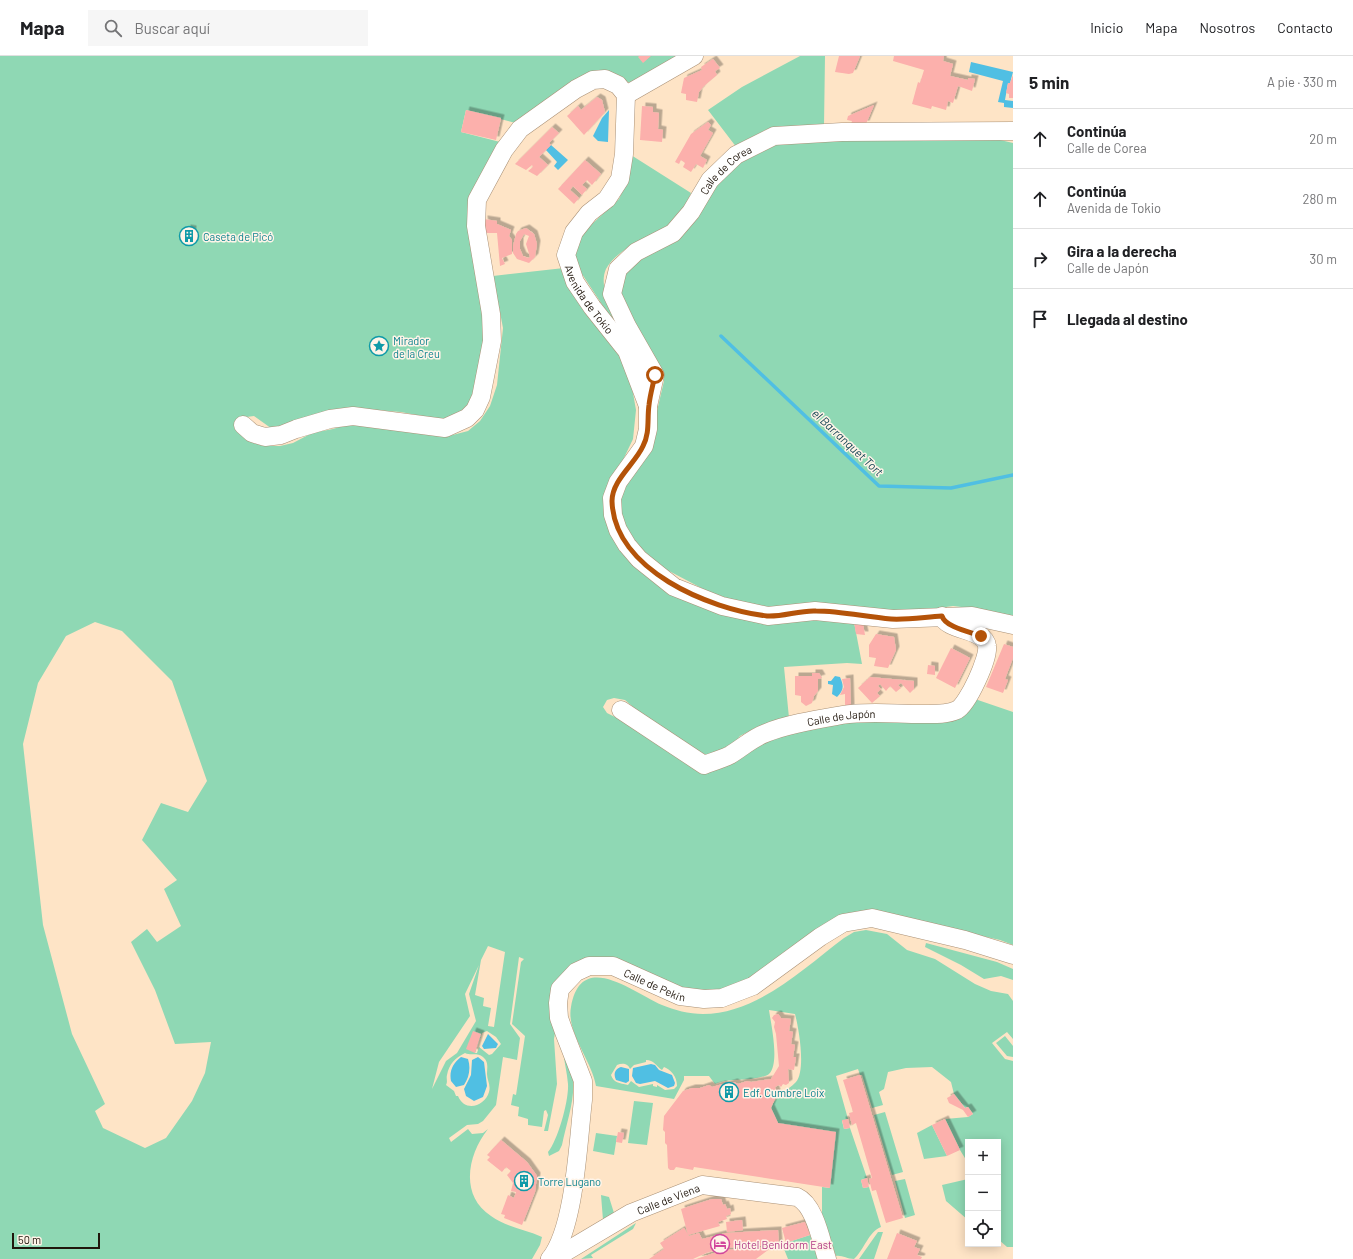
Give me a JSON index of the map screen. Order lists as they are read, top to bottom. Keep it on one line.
{"streets":{"street":["Calle de Corea","Avenida de Tokio","Calle de Japón","Calle de Pekin","Calle de Viena"]},"crossings":[["Calle de Corea","Avenida de Tokio"],["Avenida de Tokio","Calle de Japón"],["Calle de Pekin","Calle de Viena"]],"water":["el Barranquet Tort"],"places":{"building":["Caseta de Picó","Edf. Cumbre Loix","Torre Lugano"],"place":["Mirador de la Creu"],"hotel":["Hotel Benidorm East"]},"scale_bar":"50 m","page":{"header":"Mapa","search":"Buscar aquí","nav":["Inicio","Mapa","Nosotros","Contacto"],"heading":["5 min","A pie · 330 m"],"list":[["Continúa","Calle de Corea","20 m"],["Continúa","Avenida de Tokio","280 m"],["Gira a la derecha","Calle de Japón","30 m"],"Llegada al destino"],"map_buttons":["+","−"],"scale":"50 m"}}
